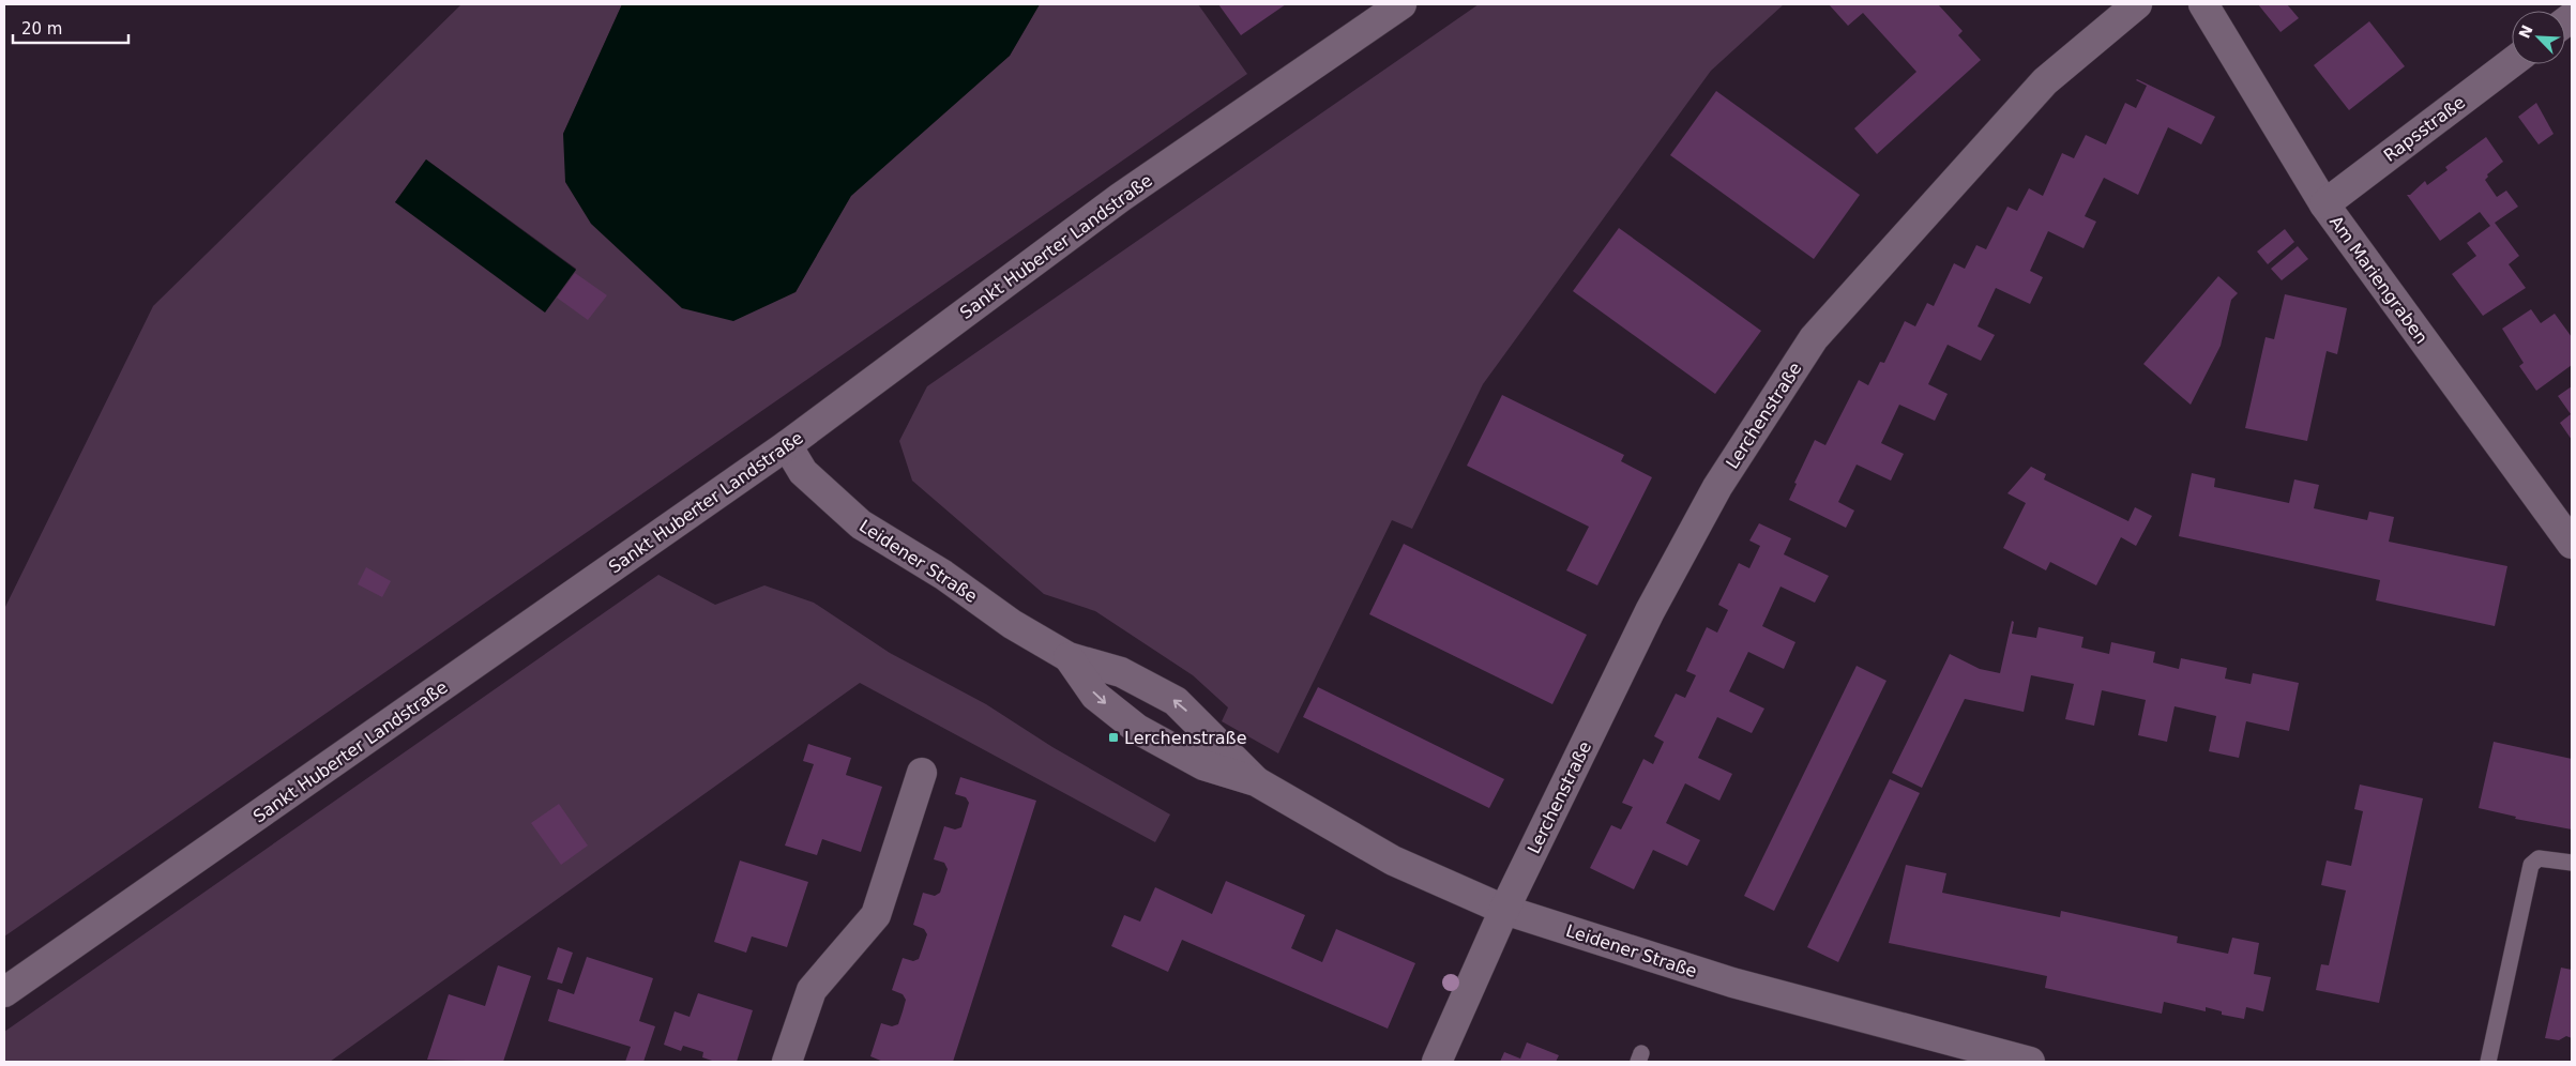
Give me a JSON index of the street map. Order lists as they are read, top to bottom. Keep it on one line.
{"streets":{"street":["Rapsstraße","Sankt Huberter Landstraße","Am Mariengraben","Lerchenstraße","Leidener Straße"]},"crossings":[["Rapsstraße","Am Mariengraben"],["Sankt Huberter Landstraße","Leidener Straße"],["Lerchenstraße","Leidener Straße"]],"places":{"transit":["Lerchenstraße"]},"scale_bar":"20 m","north":"top left"}
